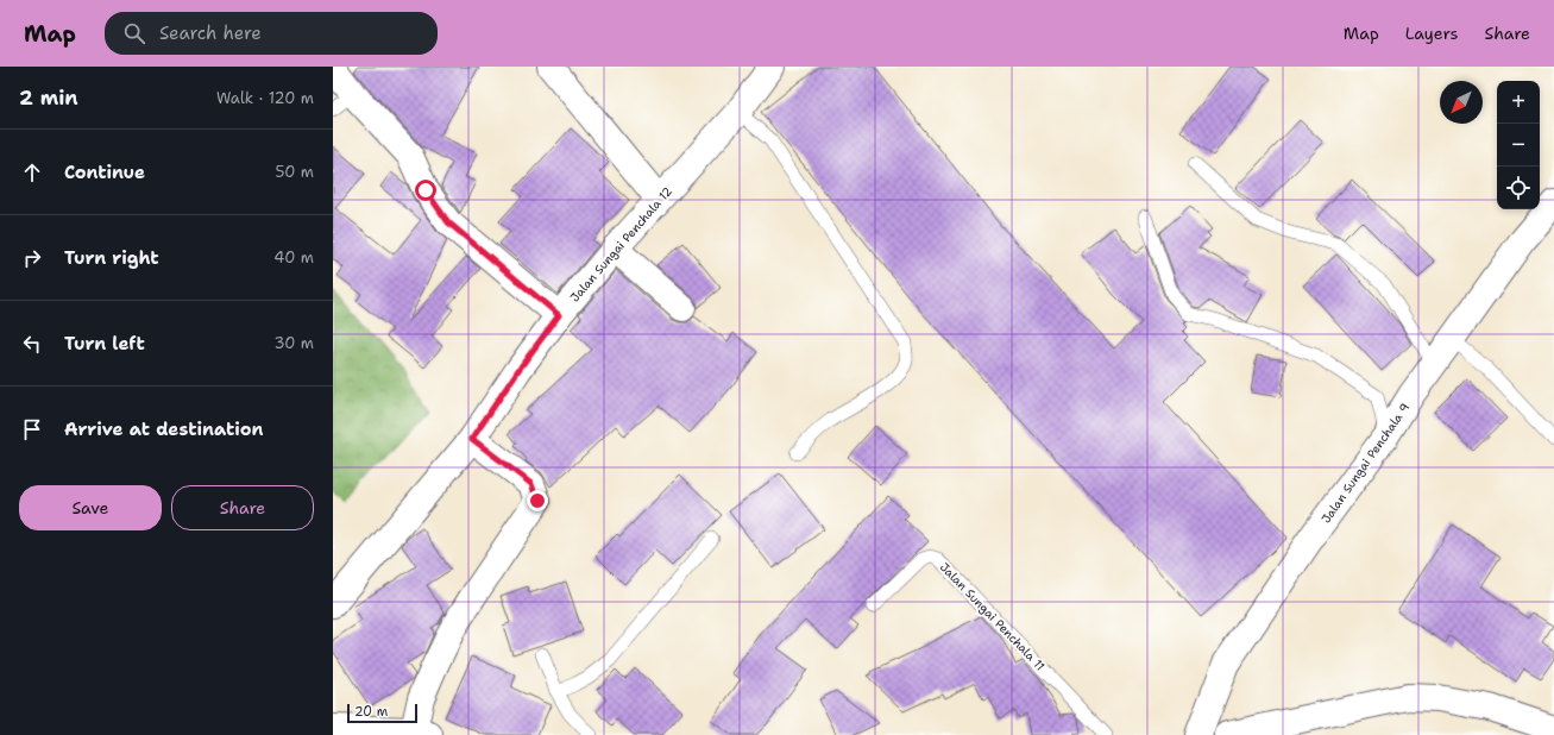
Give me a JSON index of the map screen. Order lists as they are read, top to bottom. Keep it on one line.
{"streets":{"street":["Jalan Sungai Penchala 12","Jalan Sungai Penchala 9"],"lane":["Jalan Sungai Penchala 11"]},"scale_bar":"20 m","north":"bottom left","page":{"header":"Map","search":"Search here","nav":["Map","Layers","Share"],"heading":["2 min","Walk · 120 m"],"map_buttons":["+","−"],"list":[["Continue","50 m"],["Turn right","40 m"],["Turn left","30 m"],"Arrive at destination"],"buttons":["Save","Share"],"scale":"20 m"}}
